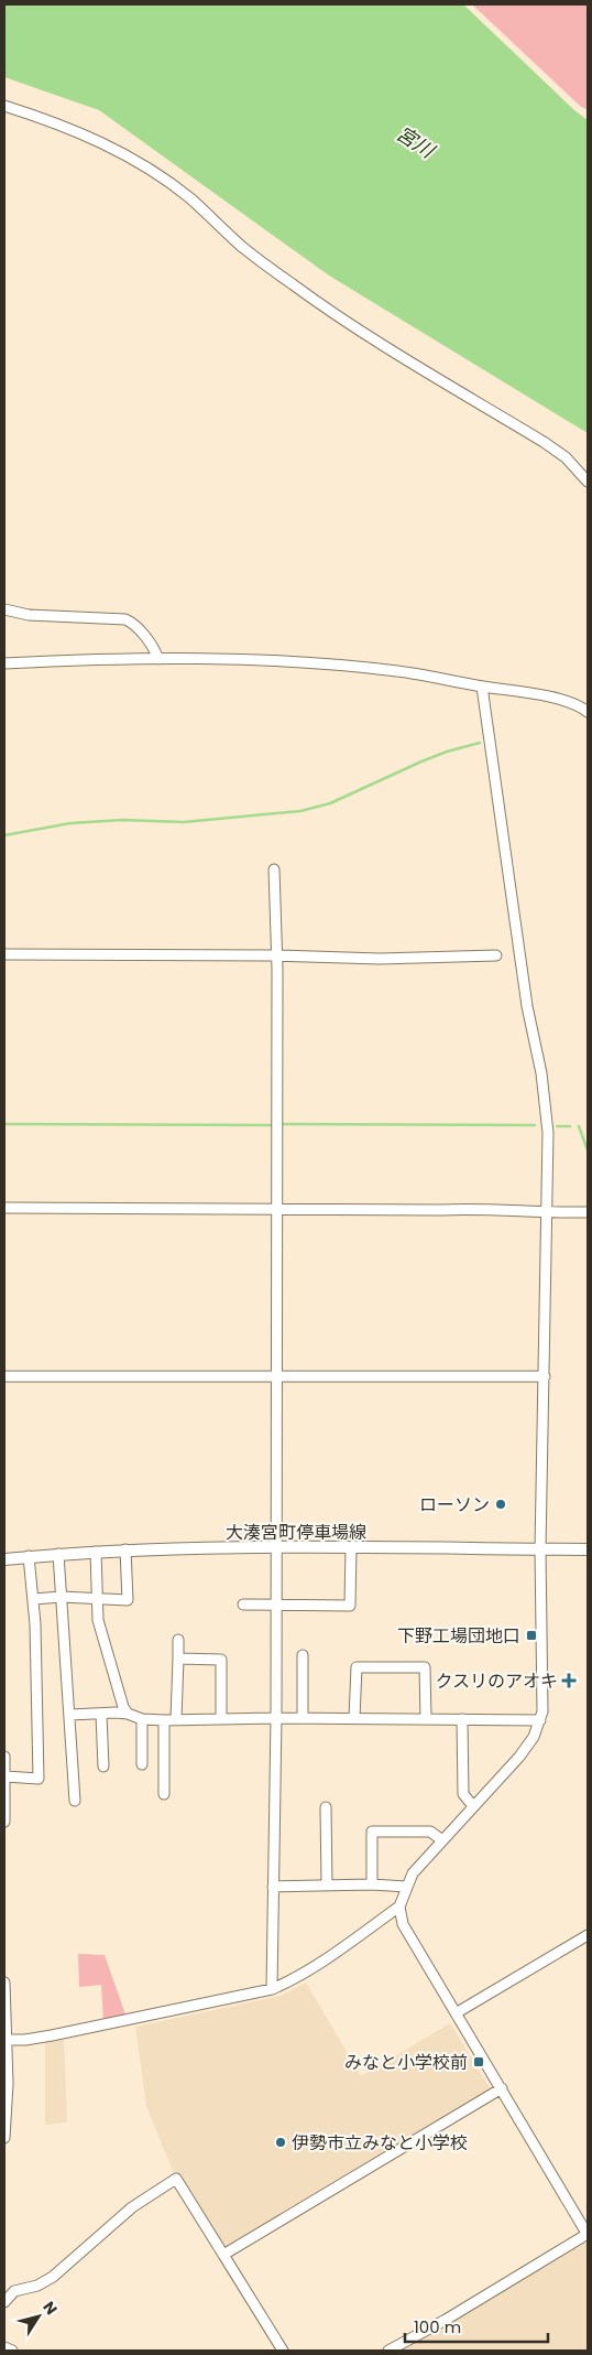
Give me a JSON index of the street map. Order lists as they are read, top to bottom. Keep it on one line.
{"streets":{"main road":["大湊宮町停車場線"]},"water":["宮川"],"places":{"other":["ローソン","伊勢市立みなと小学校"],"transit":["下野工場団地口","みなと小学校前"],"health":["クスリのアオキ"]},"scale_bar":"100 m","north":"top right"}
